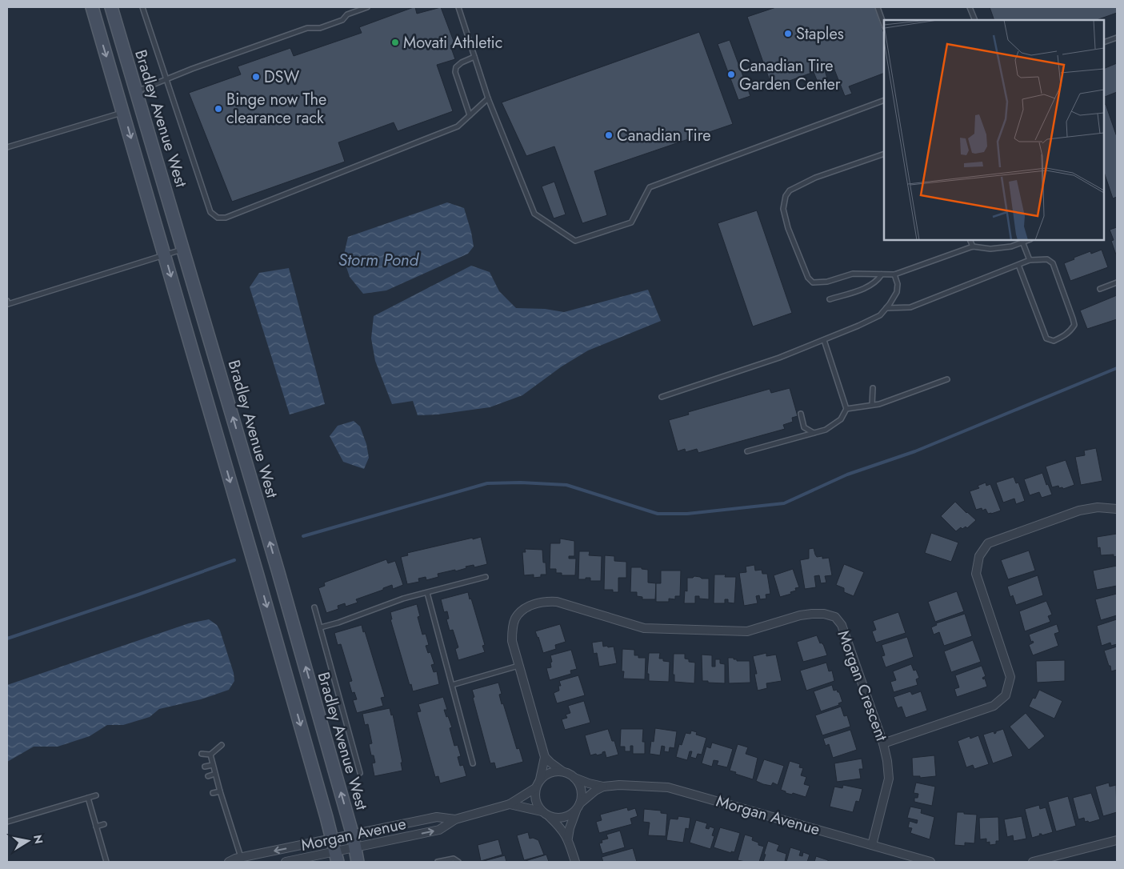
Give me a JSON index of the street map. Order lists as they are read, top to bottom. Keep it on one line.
{"streets":{"main road":["Bradley Avenue West"],"street":["Morgan Crescent","Morgan Avenue"]},"crossings":[["Bradley Avenue West","Morgan Avenue"],["Morgan Crescent","Morgan Avenue"]],"water":["Storm Pond"],"places":["Staples","Movati Athletic","Canadian Tire Garden Center","DSW","Binge now The clearance rack","Canadian Tire"],"north":"right"}
